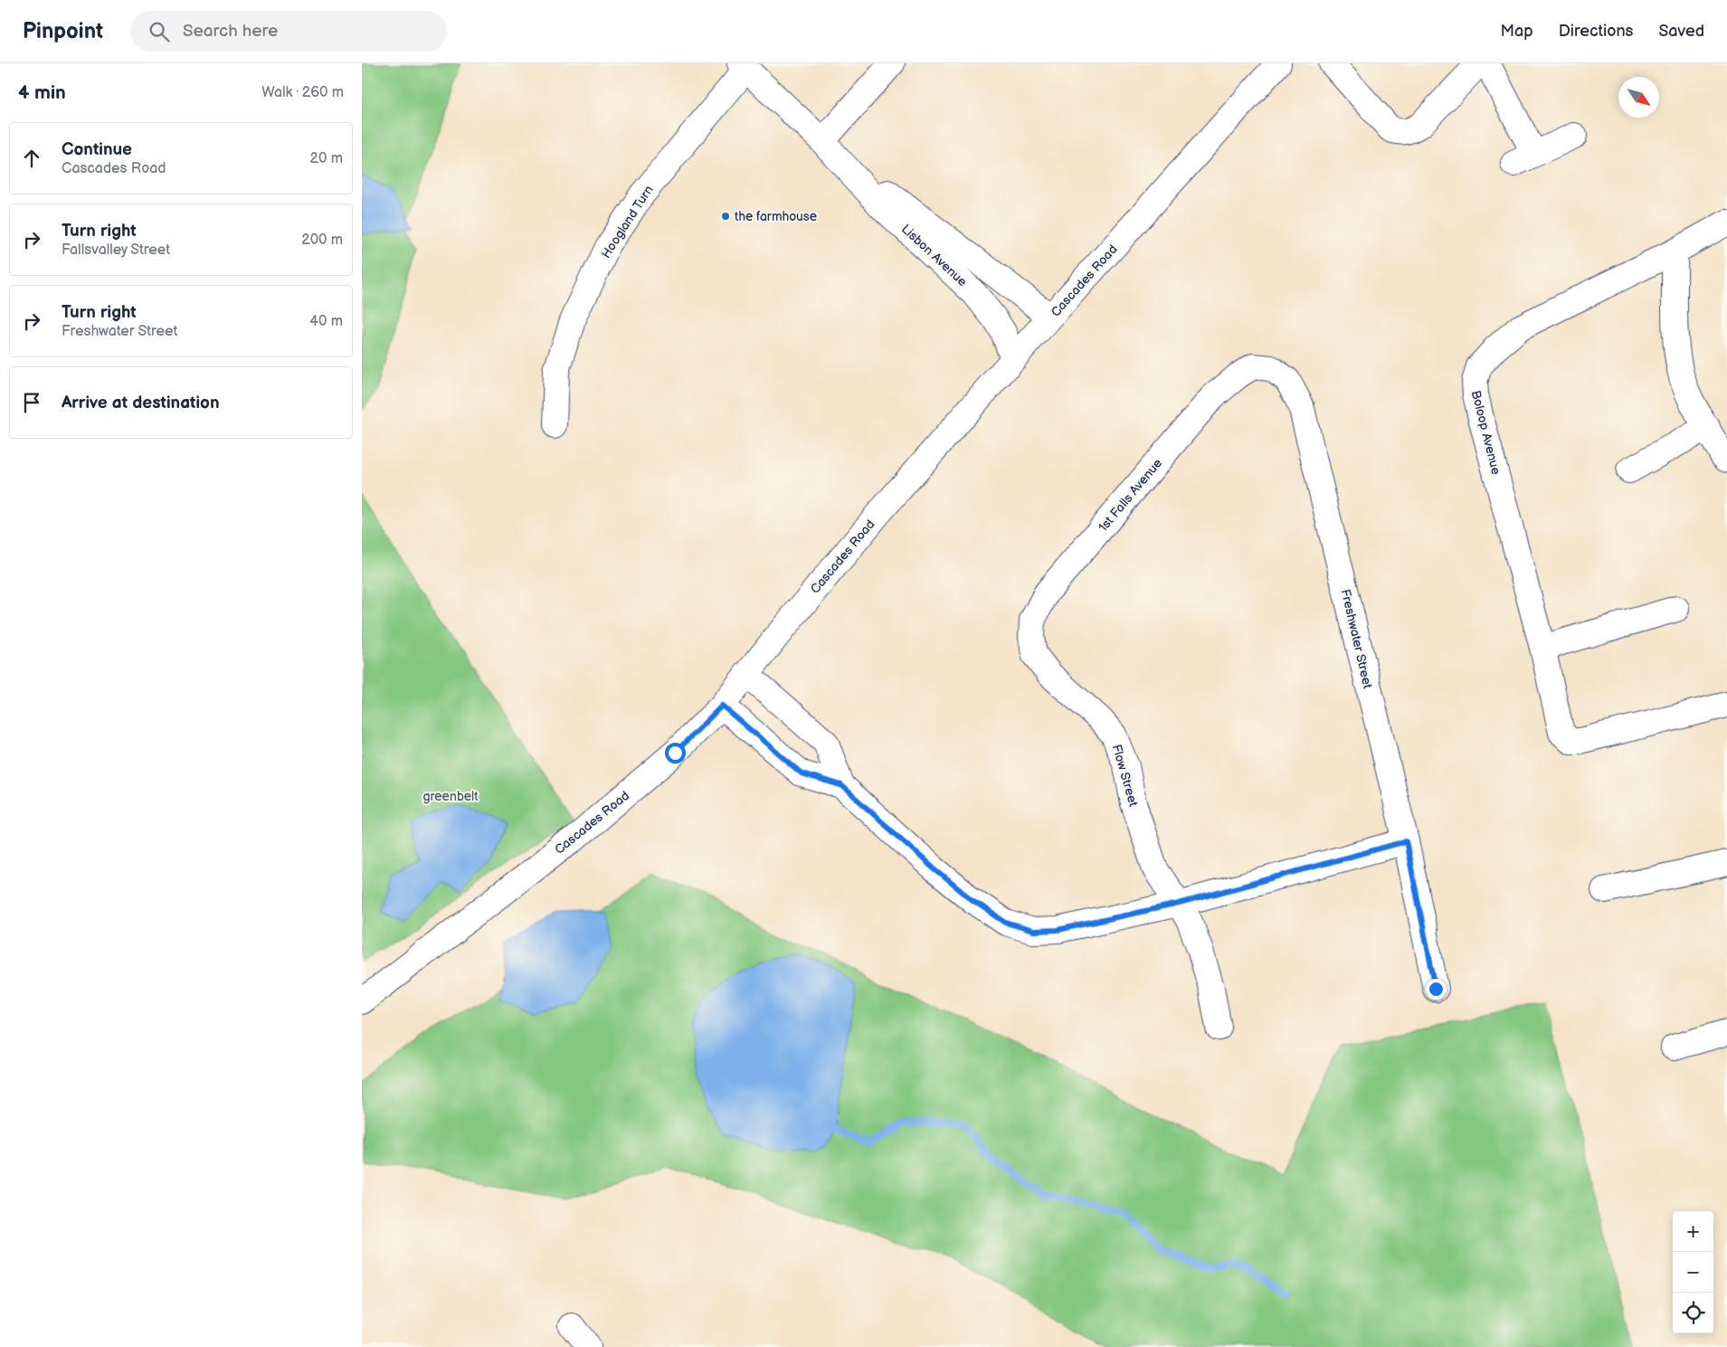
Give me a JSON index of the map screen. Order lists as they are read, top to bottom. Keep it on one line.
{"streets":{"street":["Hoogland Turn","Lisbon Avenue","Cascades Road","Boloop Avenue","1st Falls Avenue","Freshwater Street","Flow Street"]},"crossings":[["Hoogland Turn","Lisbon Avenue"],["Lisbon Avenue","Cascades Road"],["1st Falls Avenue","Freshwater Street"],["1st Falls Avenue","Flow Street"]],"parks":["greenbelt"],"places":["the farmhouse"],"north":"bottom right","page":{"header":"Pinpoint","search":"Search here","nav":["Map","Directions","Saved"],"heading":["4 min","Walk · 260 m"],"list":[["Continue","Cascades Road","20 m"],["Turn right","Fallsvalley Street","200 m"],["Turn right","Freshwater Street","40 m"],"Arrive at destination"],"map_buttons":["+","−"]}}
